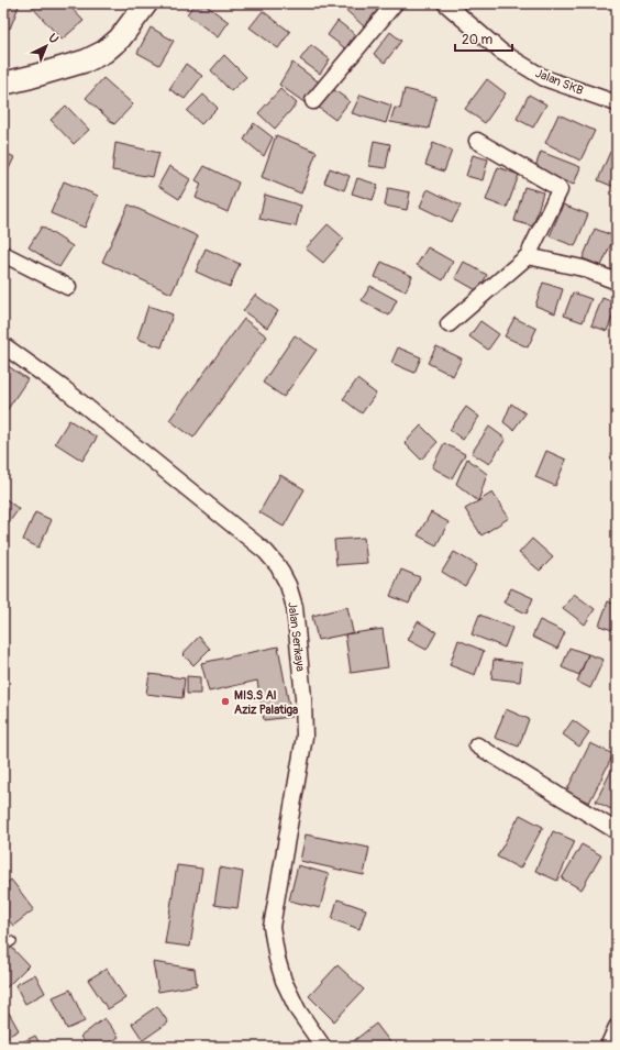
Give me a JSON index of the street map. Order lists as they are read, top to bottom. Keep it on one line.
{"streets":{"street":["Jalan SKB","Jalan Serikaya"]},"places":["MIS.S Al Aziz Palatiga"],"scale_bar":"20 m","north":"top right"}
